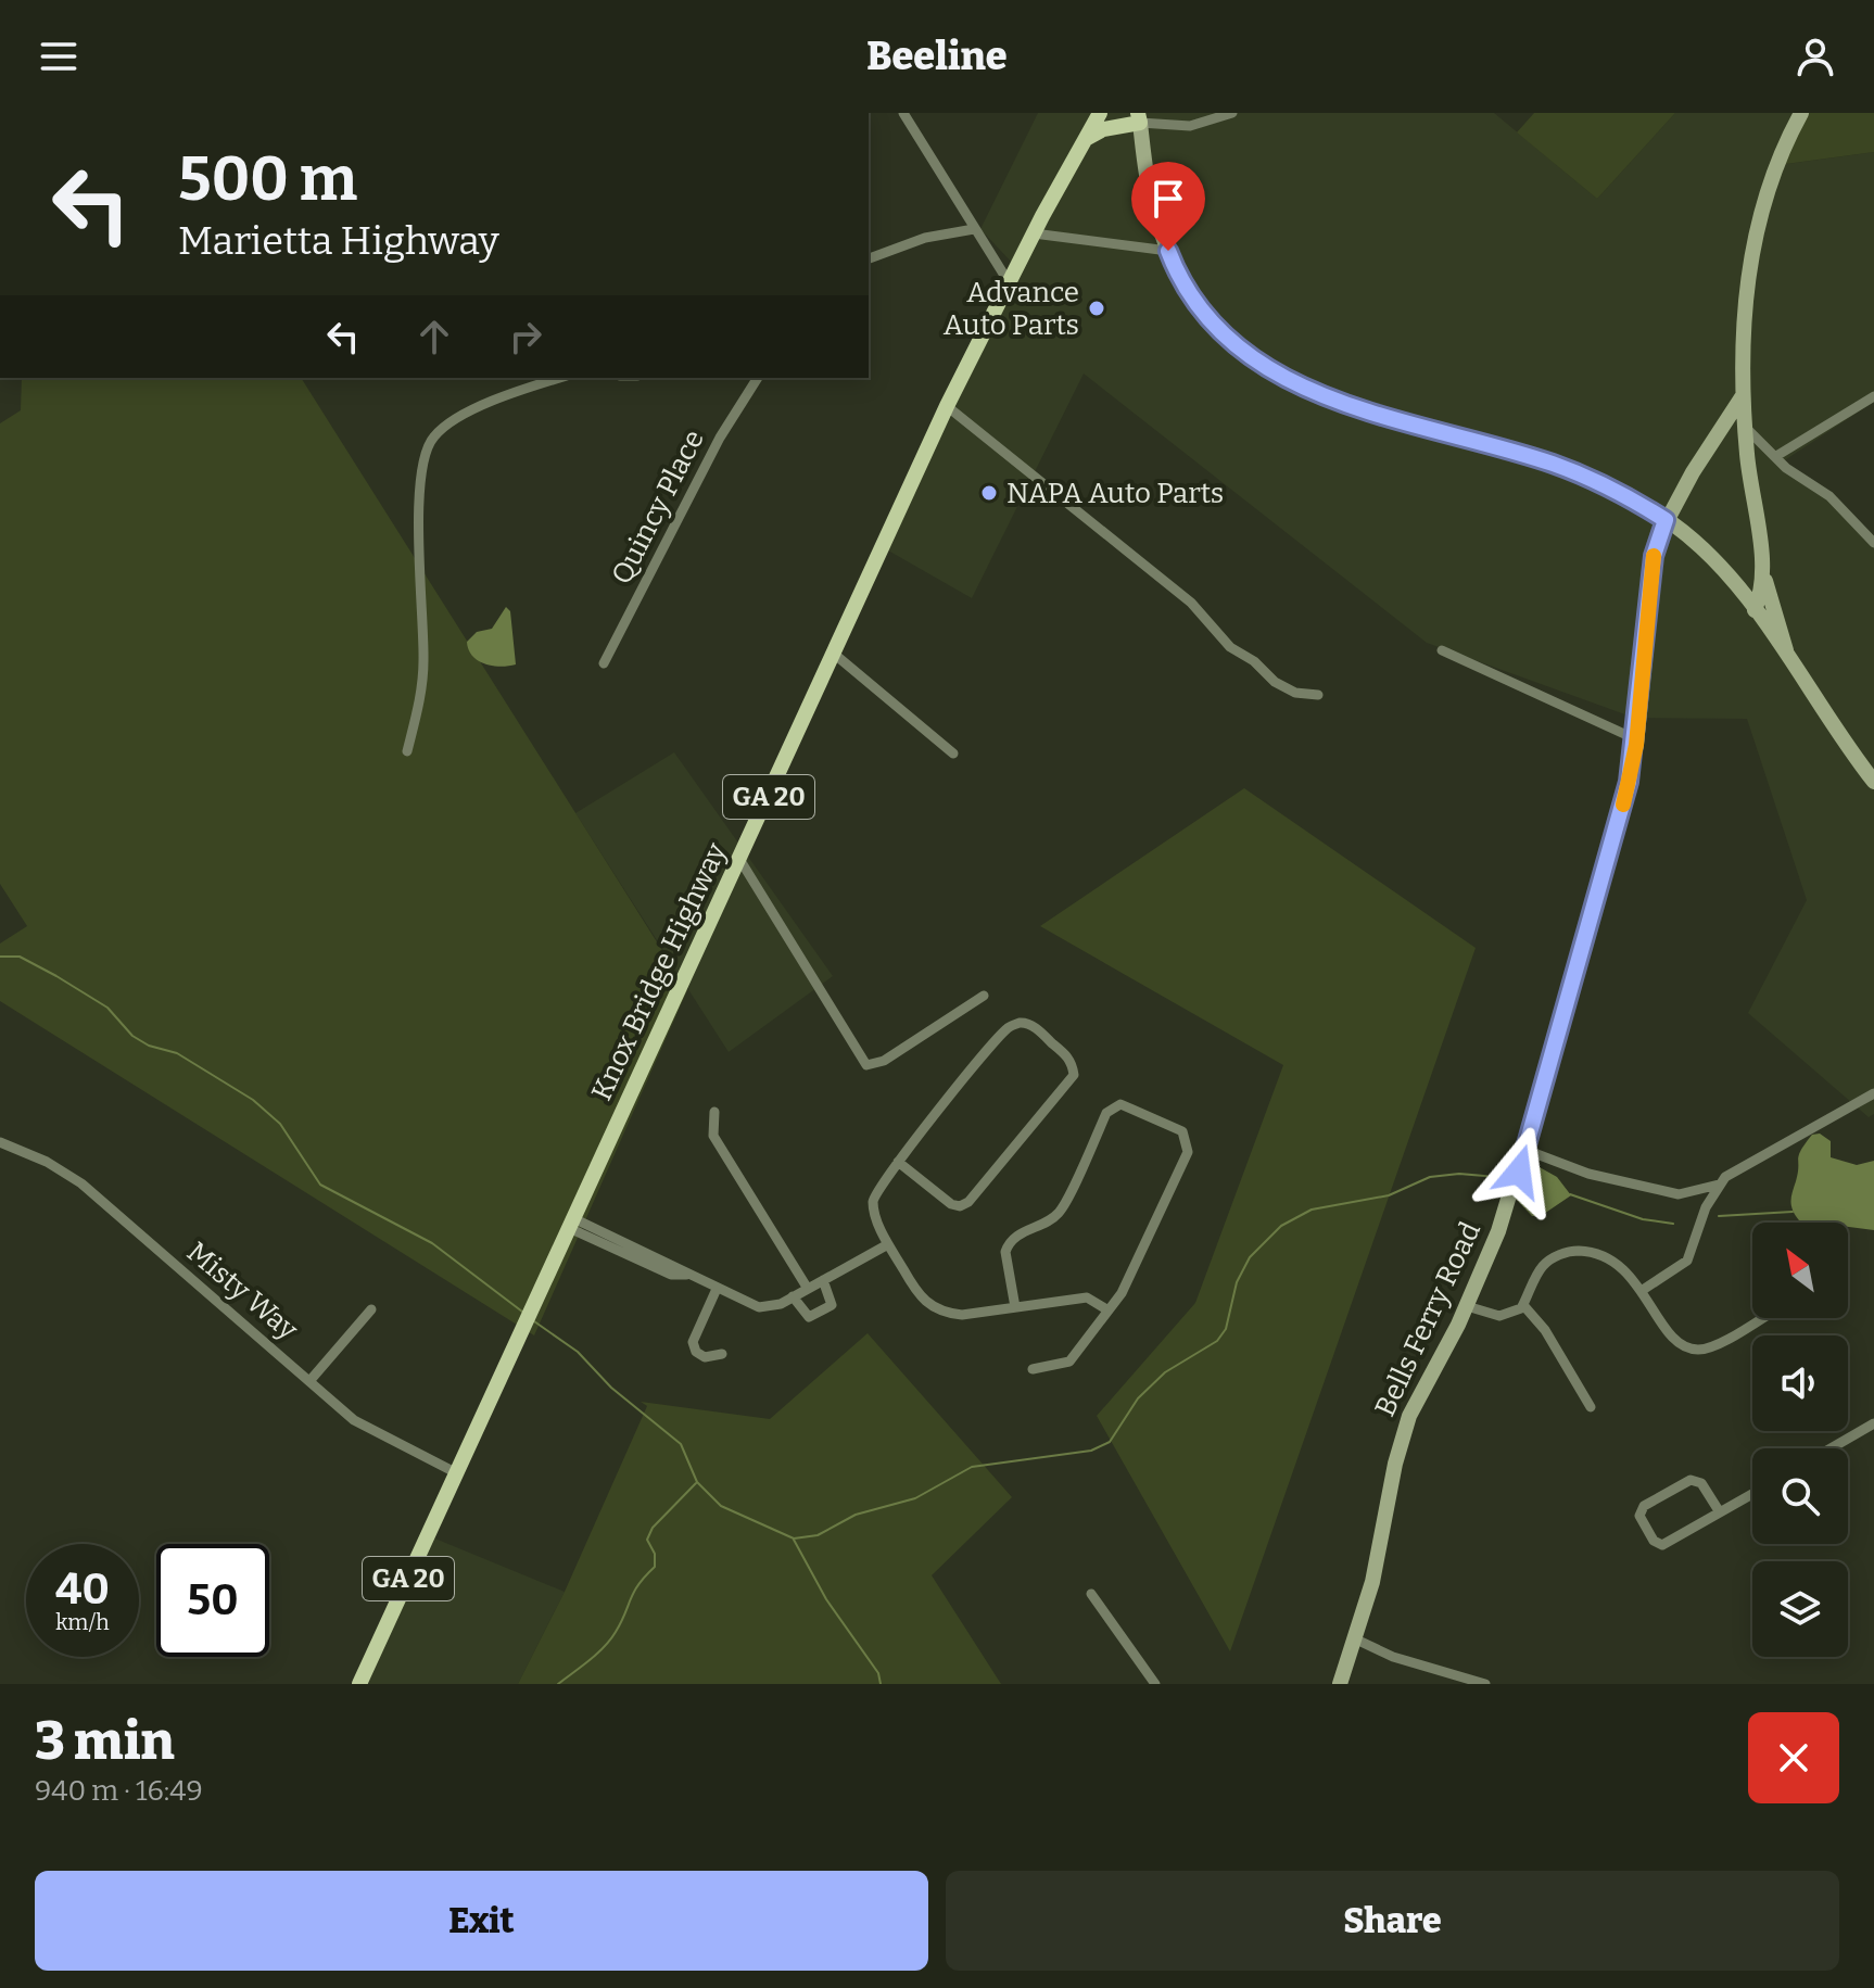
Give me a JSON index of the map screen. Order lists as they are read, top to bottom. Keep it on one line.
{"streets":{"main road":["GA 20","Knox Bridge Highway","Bells Ferry Road"],"street":["Quincy Place","Misty Way"]},"crossings":[["GA 20","Knox Bridge Highway"],["Knox Bridge Highway","Misty Way"]],"places":["Advance Auto Parts","NAPA Auto Parts"],"north":"top left","page":{"header":"Beeline","turn":["500 m","Marietta Highway"],"speed":"40 km/h","limit":"50","heading":["3 min","940 m · 16:49"],"buttons":["Exit","Share"]}}
